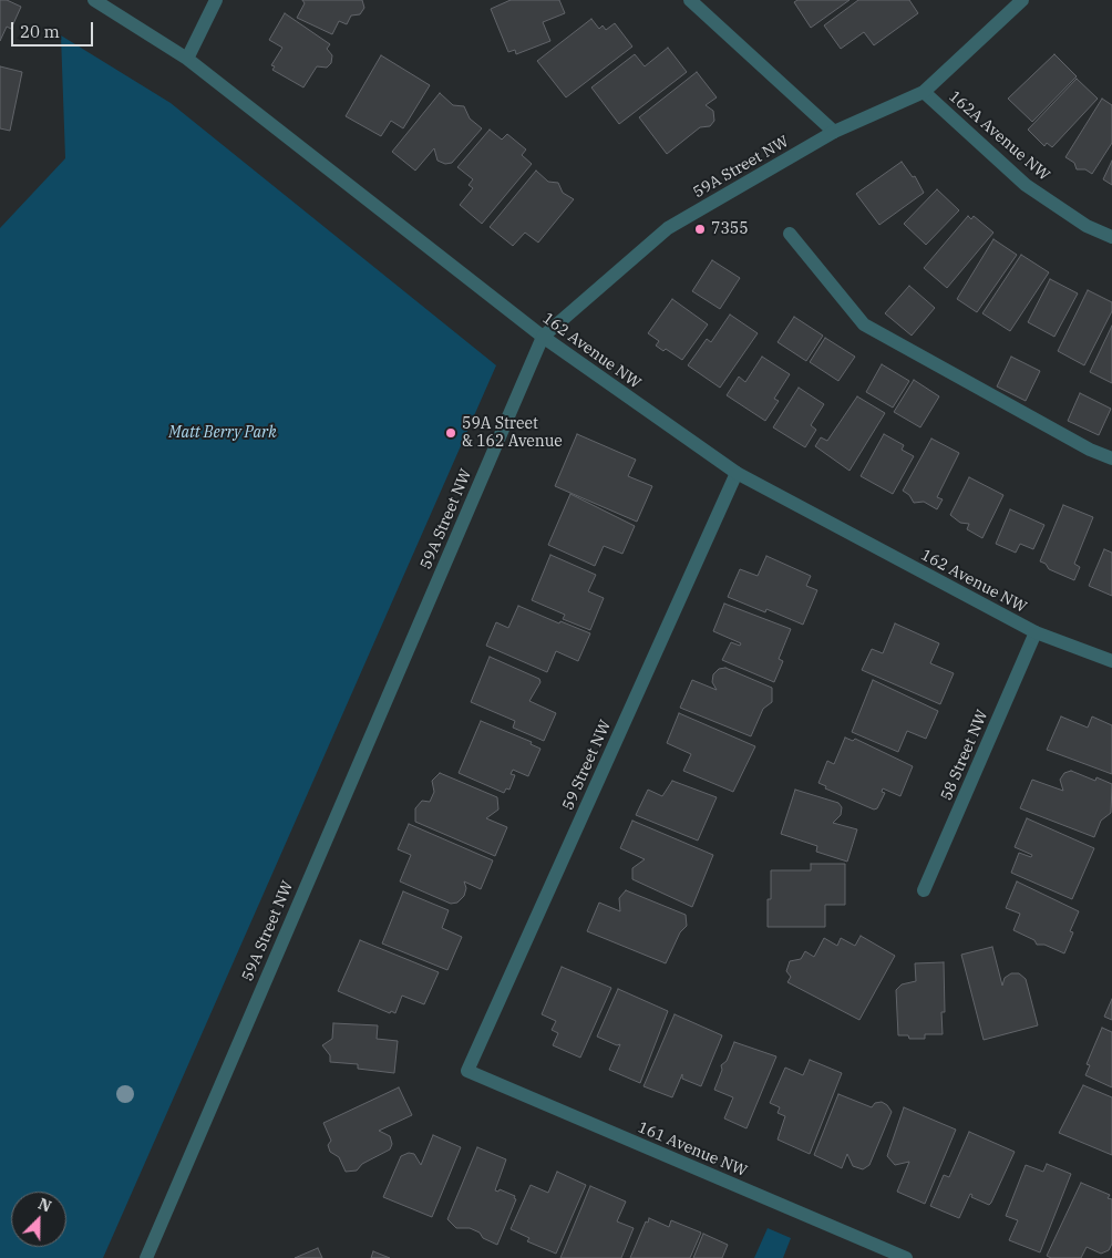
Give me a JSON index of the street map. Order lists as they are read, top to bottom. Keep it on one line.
{"streets":{"street":["162A Avenue NW","59A Street NW","162 Avenue NW","58 Street NW","59 Street NW","161 Avenue NW"]},"crossings":[["162A Avenue NW","59A Street NW"],["59A Street NW","162 Avenue NW"],["162 Avenue NW","58 Street NW"],["162 Avenue NW","59 Street NW"],["59 Street NW","161 Avenue NW"]],"parks":["Matt Berry Park"],"places":["7355","59A Street & 162 Avenue"],"scale_bar":"20 m","north":"top right"}
